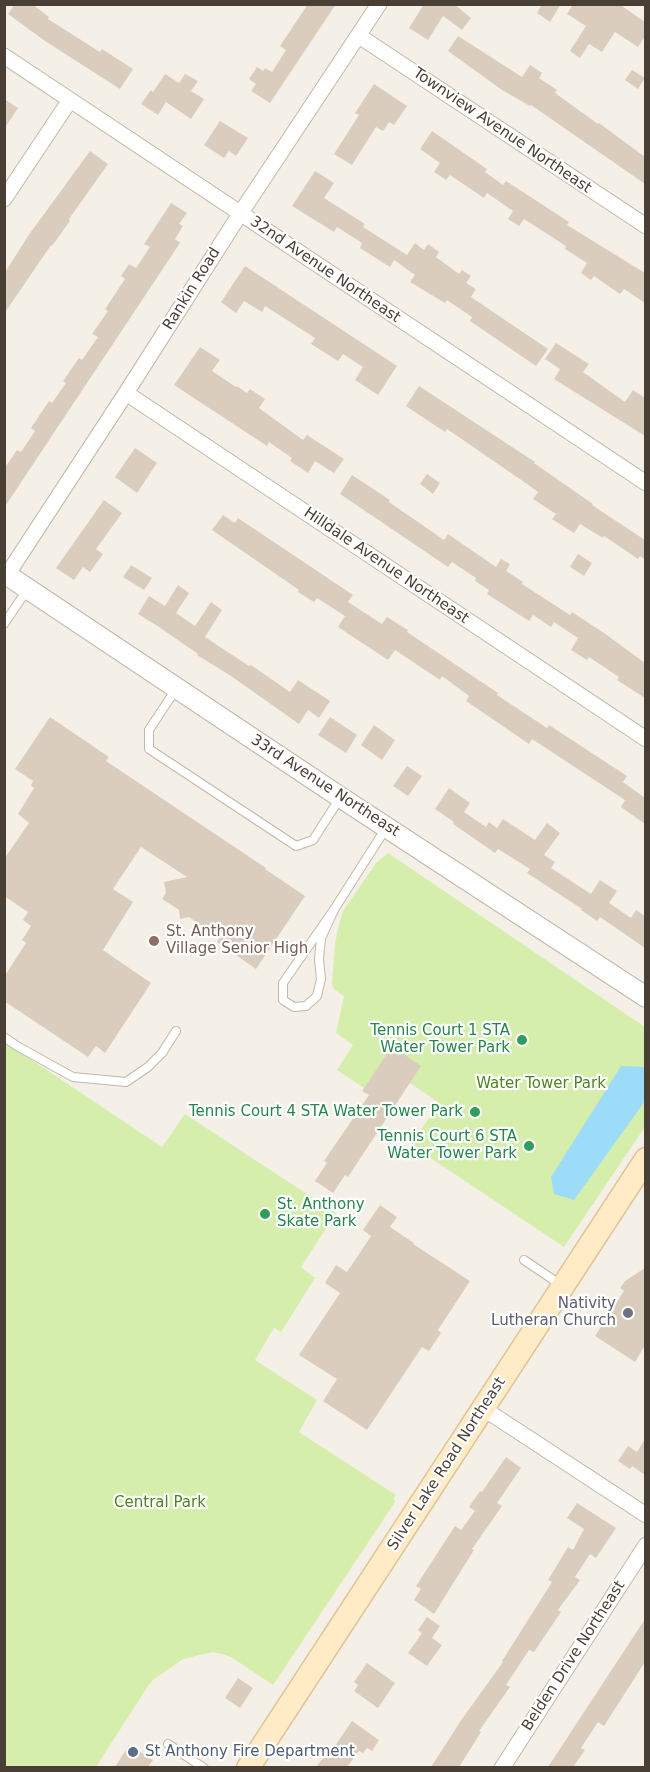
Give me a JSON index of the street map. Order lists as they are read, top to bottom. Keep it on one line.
{"streets":{"main road":["Silver Lake Road Northeast"],"street":["Townview Avenue Northeast","32nd Avenue Northeast","Rankin Road","Hilldale Avenue Northeast","33rd Avenue Northeast","Belden Drive Northeast"]},"crossings":[["Townview Avenue Northeast","Rankin Road"],["32nd Avenue Northeast","Rankin Road"],["Rankin Road","Hilldale Avenue Northeast"],["Rankin Road","33rd Avenue Northeast"]],"parks":["Water Tower Park","Central Park"],"places":["St. Anthony Village Senior High","Tennis Court 1 STA Water Tower Park","Tennis Court 4 STA Water Tower Park","Tennis Court 6 STA Water Tower Park","St. Anthony Skate Park","Nativity Lutheran Church","St Anthony Fire Department"]}
